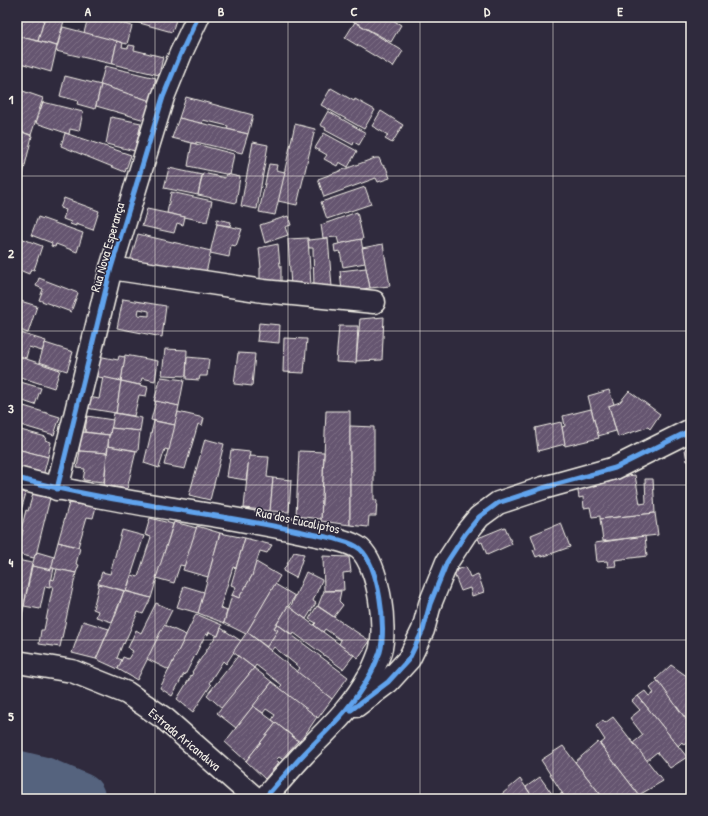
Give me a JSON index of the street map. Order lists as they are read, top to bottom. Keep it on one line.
{"streets":{"street":["Rua Nova Esperança","Rua dos Eucaliptos","Estrada Aricanduva"]},"crossings":[["Rua Nova Esperança","Rua dos Eucaliptos"]],"grid":{"columns":["A","B","C","D","E"],"rows":["1","2","3","4","5"]}}
